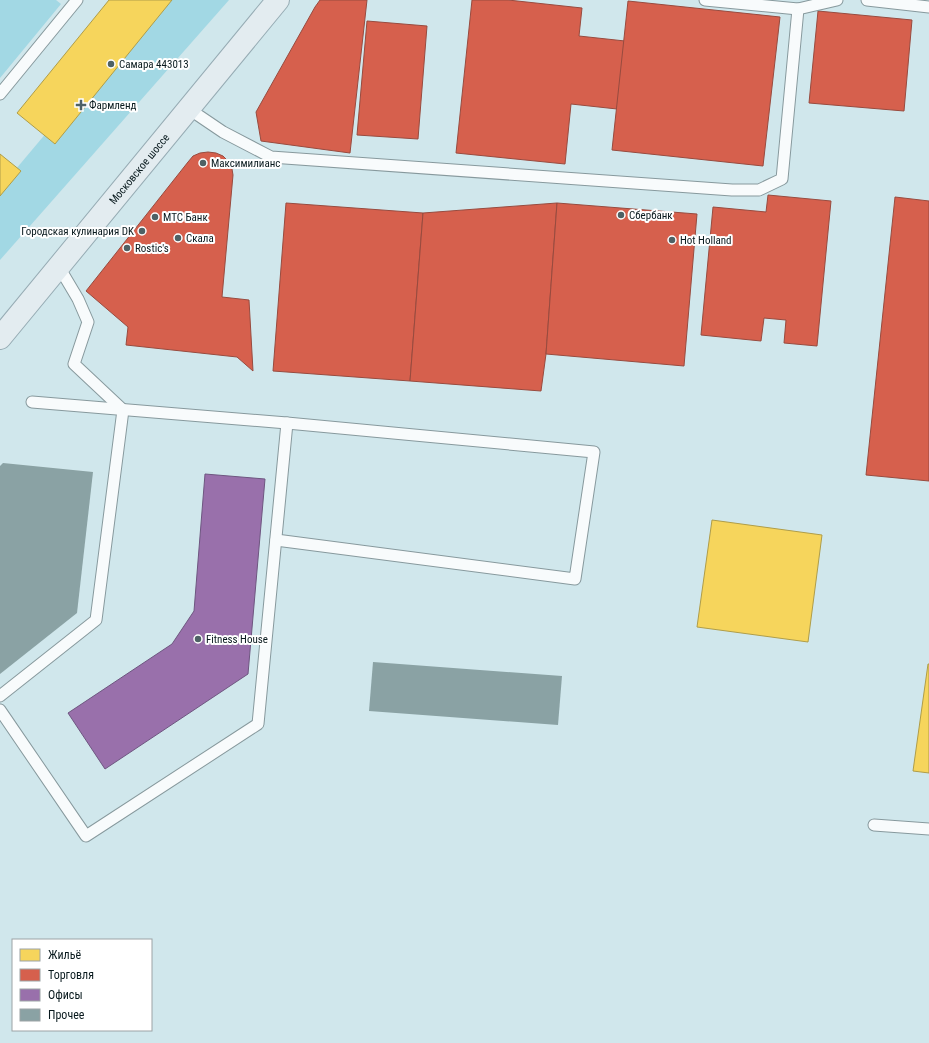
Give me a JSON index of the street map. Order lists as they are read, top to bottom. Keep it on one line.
{"streets":{"main road":["Московское шоссе"]},"places":{"other":["Самара 443013","Максимилианс","Сбербанк","МТС Банк","Городская кулинария DK","Скала","Hot Holland","Rostic's","Fitness House"],"health":["Фармленд"]},"legend":["Жильё","Торговля","Офисы","Прочее"]}
